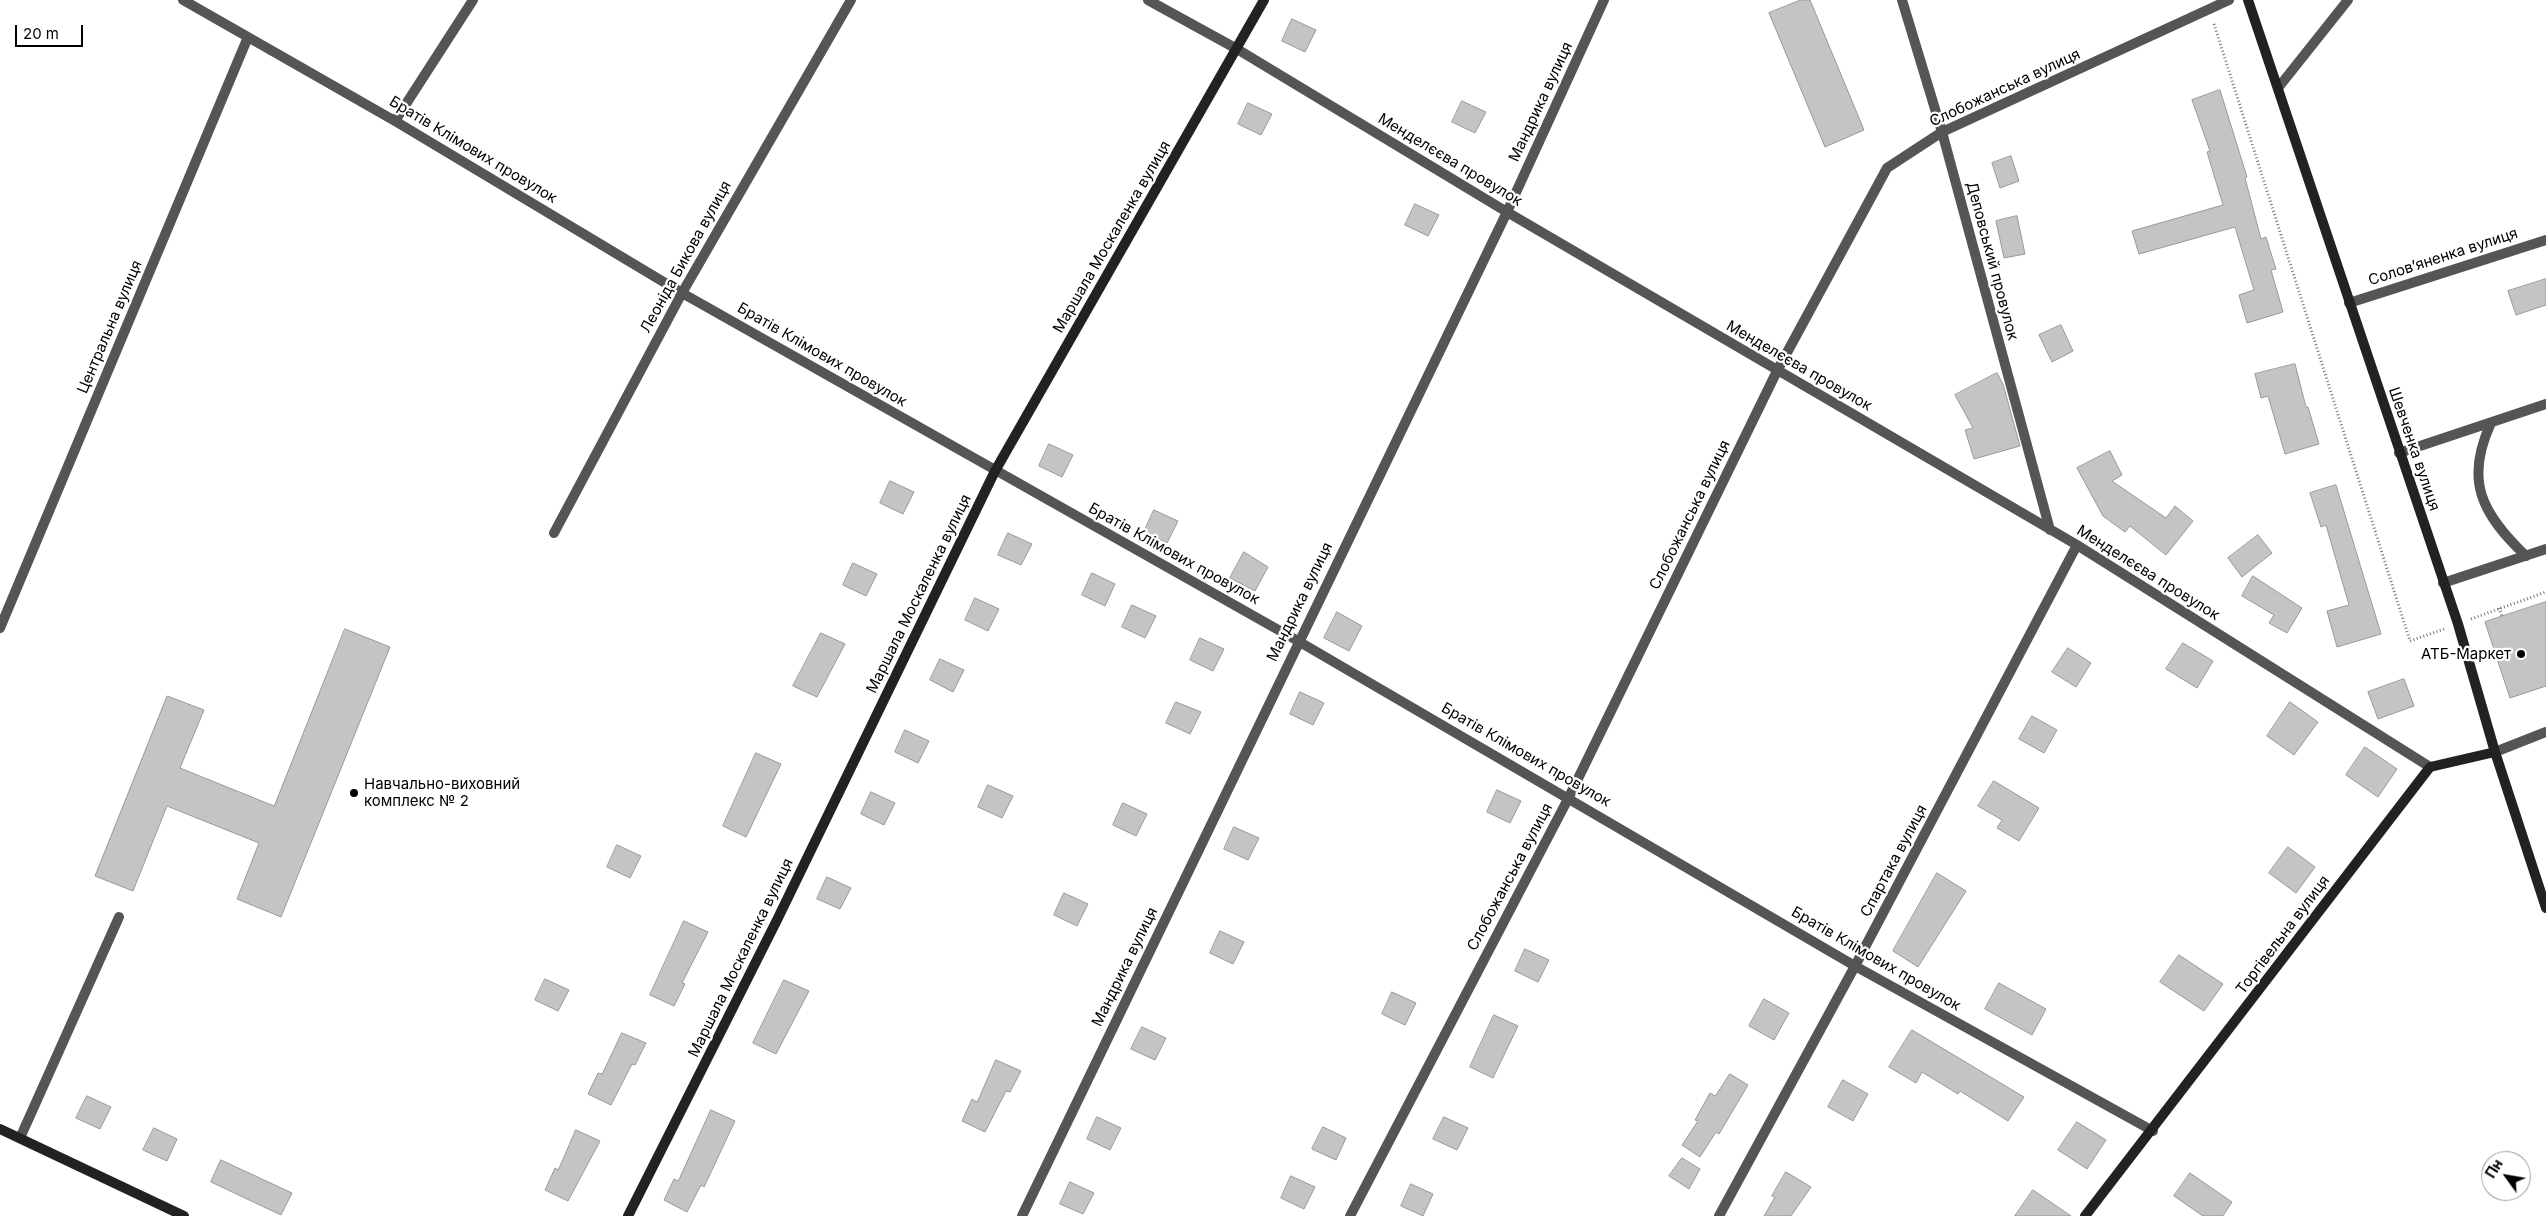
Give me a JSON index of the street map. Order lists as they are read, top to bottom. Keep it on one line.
{"streets":{"street":["Слобожанська вулиця","Мандрика вулиця","Братів Клімових провулок","Менделєєва провулок","Маршала Москаленка вулиця","Леоніда Бикова вулиця","Солов’яненка вулиця","Деповський провулок","Центральна вулиця","Шевченка вулиця","Спартака вулиця","Торгівельна вулиця"]},"crossings":[["Слобожанська вулиця","Братів Клімових провулок"],["Слобожанська вулиця","Менделєєва провулок"],["Слобожанська вулиця","Деповський провулок"],["Мандрика вулиця","Братів Клімових провулок"],["Мандрика вулиця","Менделєєва провулок"],["Братів Клімових провулок","Маршала Москаленка вулиця"],["Братів Клімових провулок","Леоніда Бикова вулиця"],["Братів Клімових провулок","Центральна вулиця"],["Братів Клімових провулок","Спартака вулиця"],["Братів Клімових провулок","Торгівельна вулиця"],["Менделєєва провулок","Маршала Москаленка вулиця"],["Менделєєва провулок","Деповський провулок"],["Менделєєва провулок","Спартака вулиця"],["Менделєєва провулок","Торгівельна вулиця"],["Солов’яненка вулиця","Шевченка вулиця"]],"places":["АТБ-Маркет","Навчально-виховний комплекс № 2"],"scale_bar":"20 m","north":"top left"}
